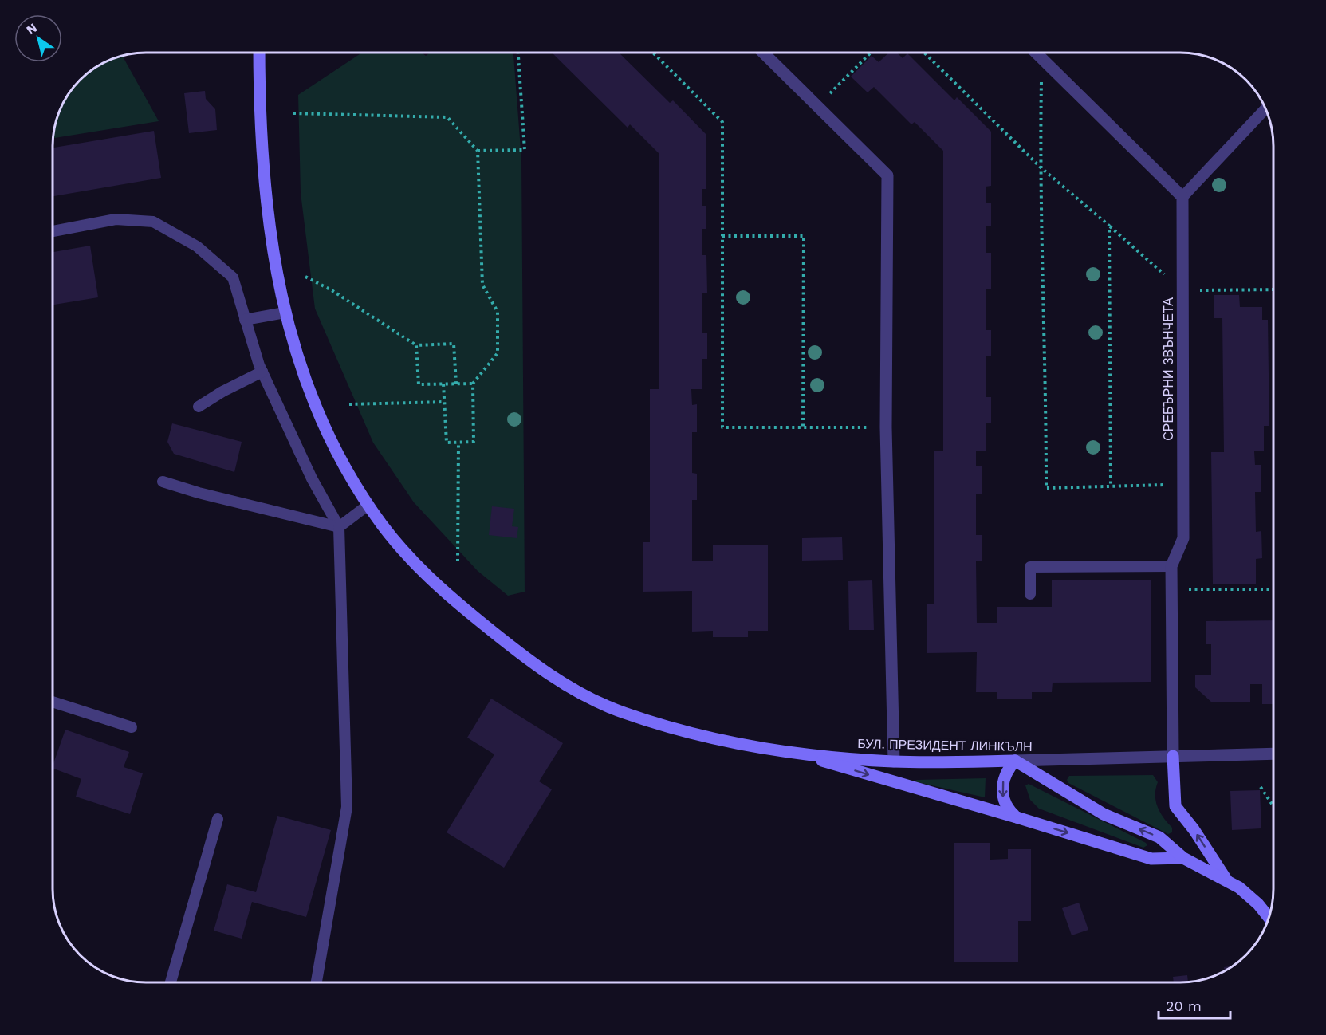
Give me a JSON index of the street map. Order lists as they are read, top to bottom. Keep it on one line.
{"streets":{"street":["СРЕБЪРНИ ЗВЪНЧЕТА","БУЛ. ПРЕЗИДЕНТ ЛИНКЪЛН"]},"crossings":[["СРЕБЪРНИ ЗВЪНЧЕТА","БУЛ. ПРЕЗИДЕНТ ЛИНКЪЛН"]],"scale_bar":"20 m","north":"top left"}
